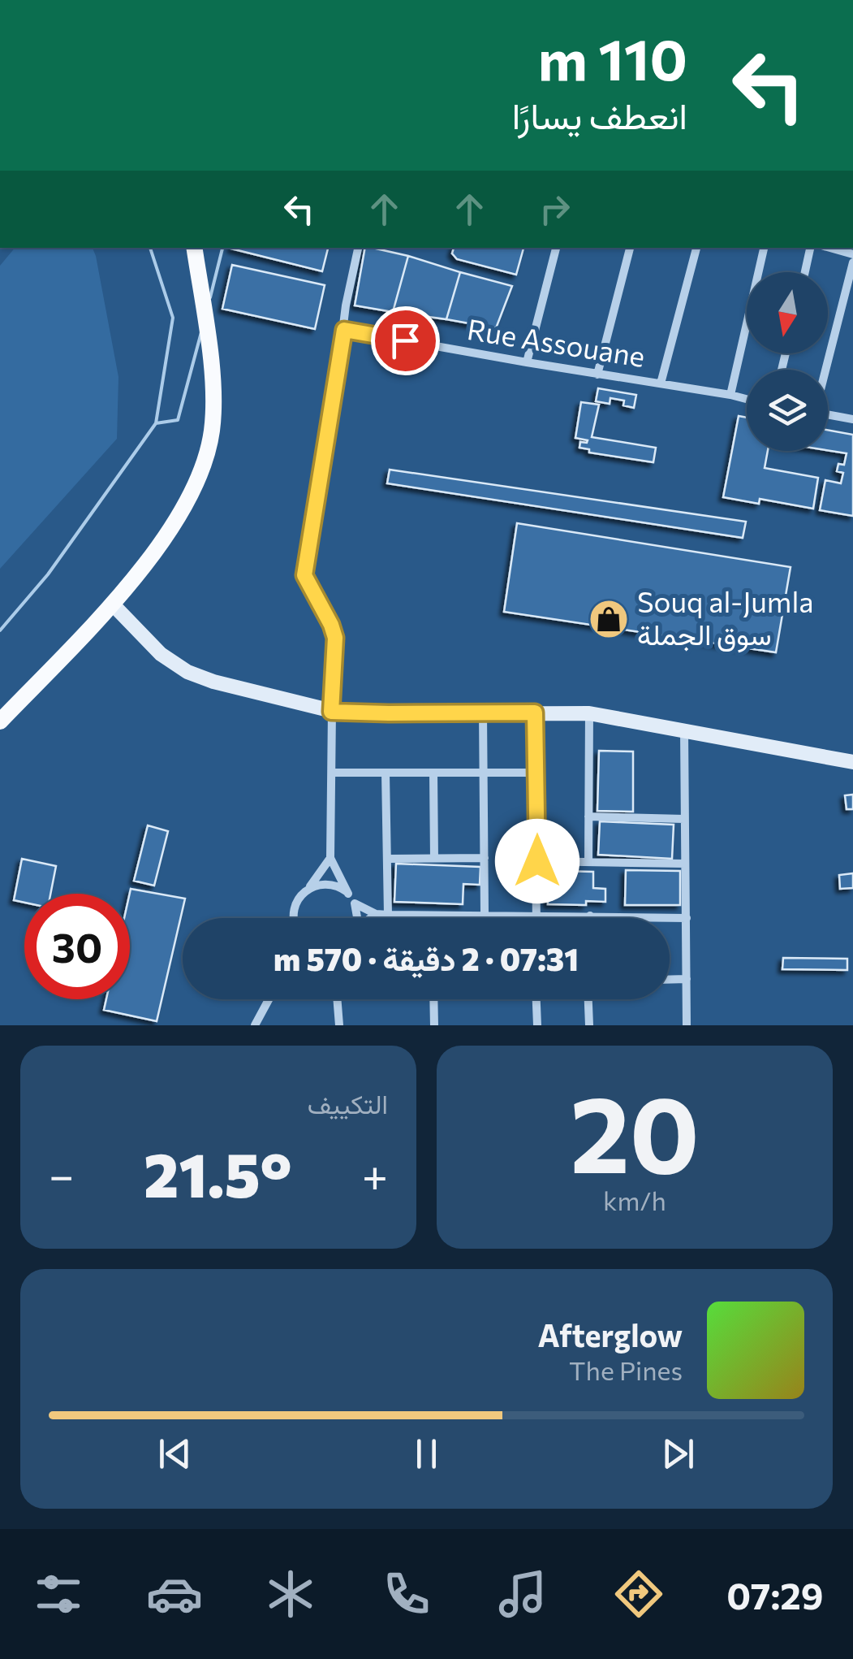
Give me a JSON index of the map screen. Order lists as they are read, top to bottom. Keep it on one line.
{"streets":{"street":["Rue Assouane"]},"places":{"shop":["Souq al-Jumla سوق الجملة"]},"north":"bottom","page":{"turn":["110 m","انعطف يسارًا"],"limit":"30","trip":"07:31 · 2 دقيقة · 570 m","tile":[["20","km/h"],"التكييف"],"heat":["−","21.5°","+"],"song":["Afterglow","The Pines"],"tabs":"07:29"}}
